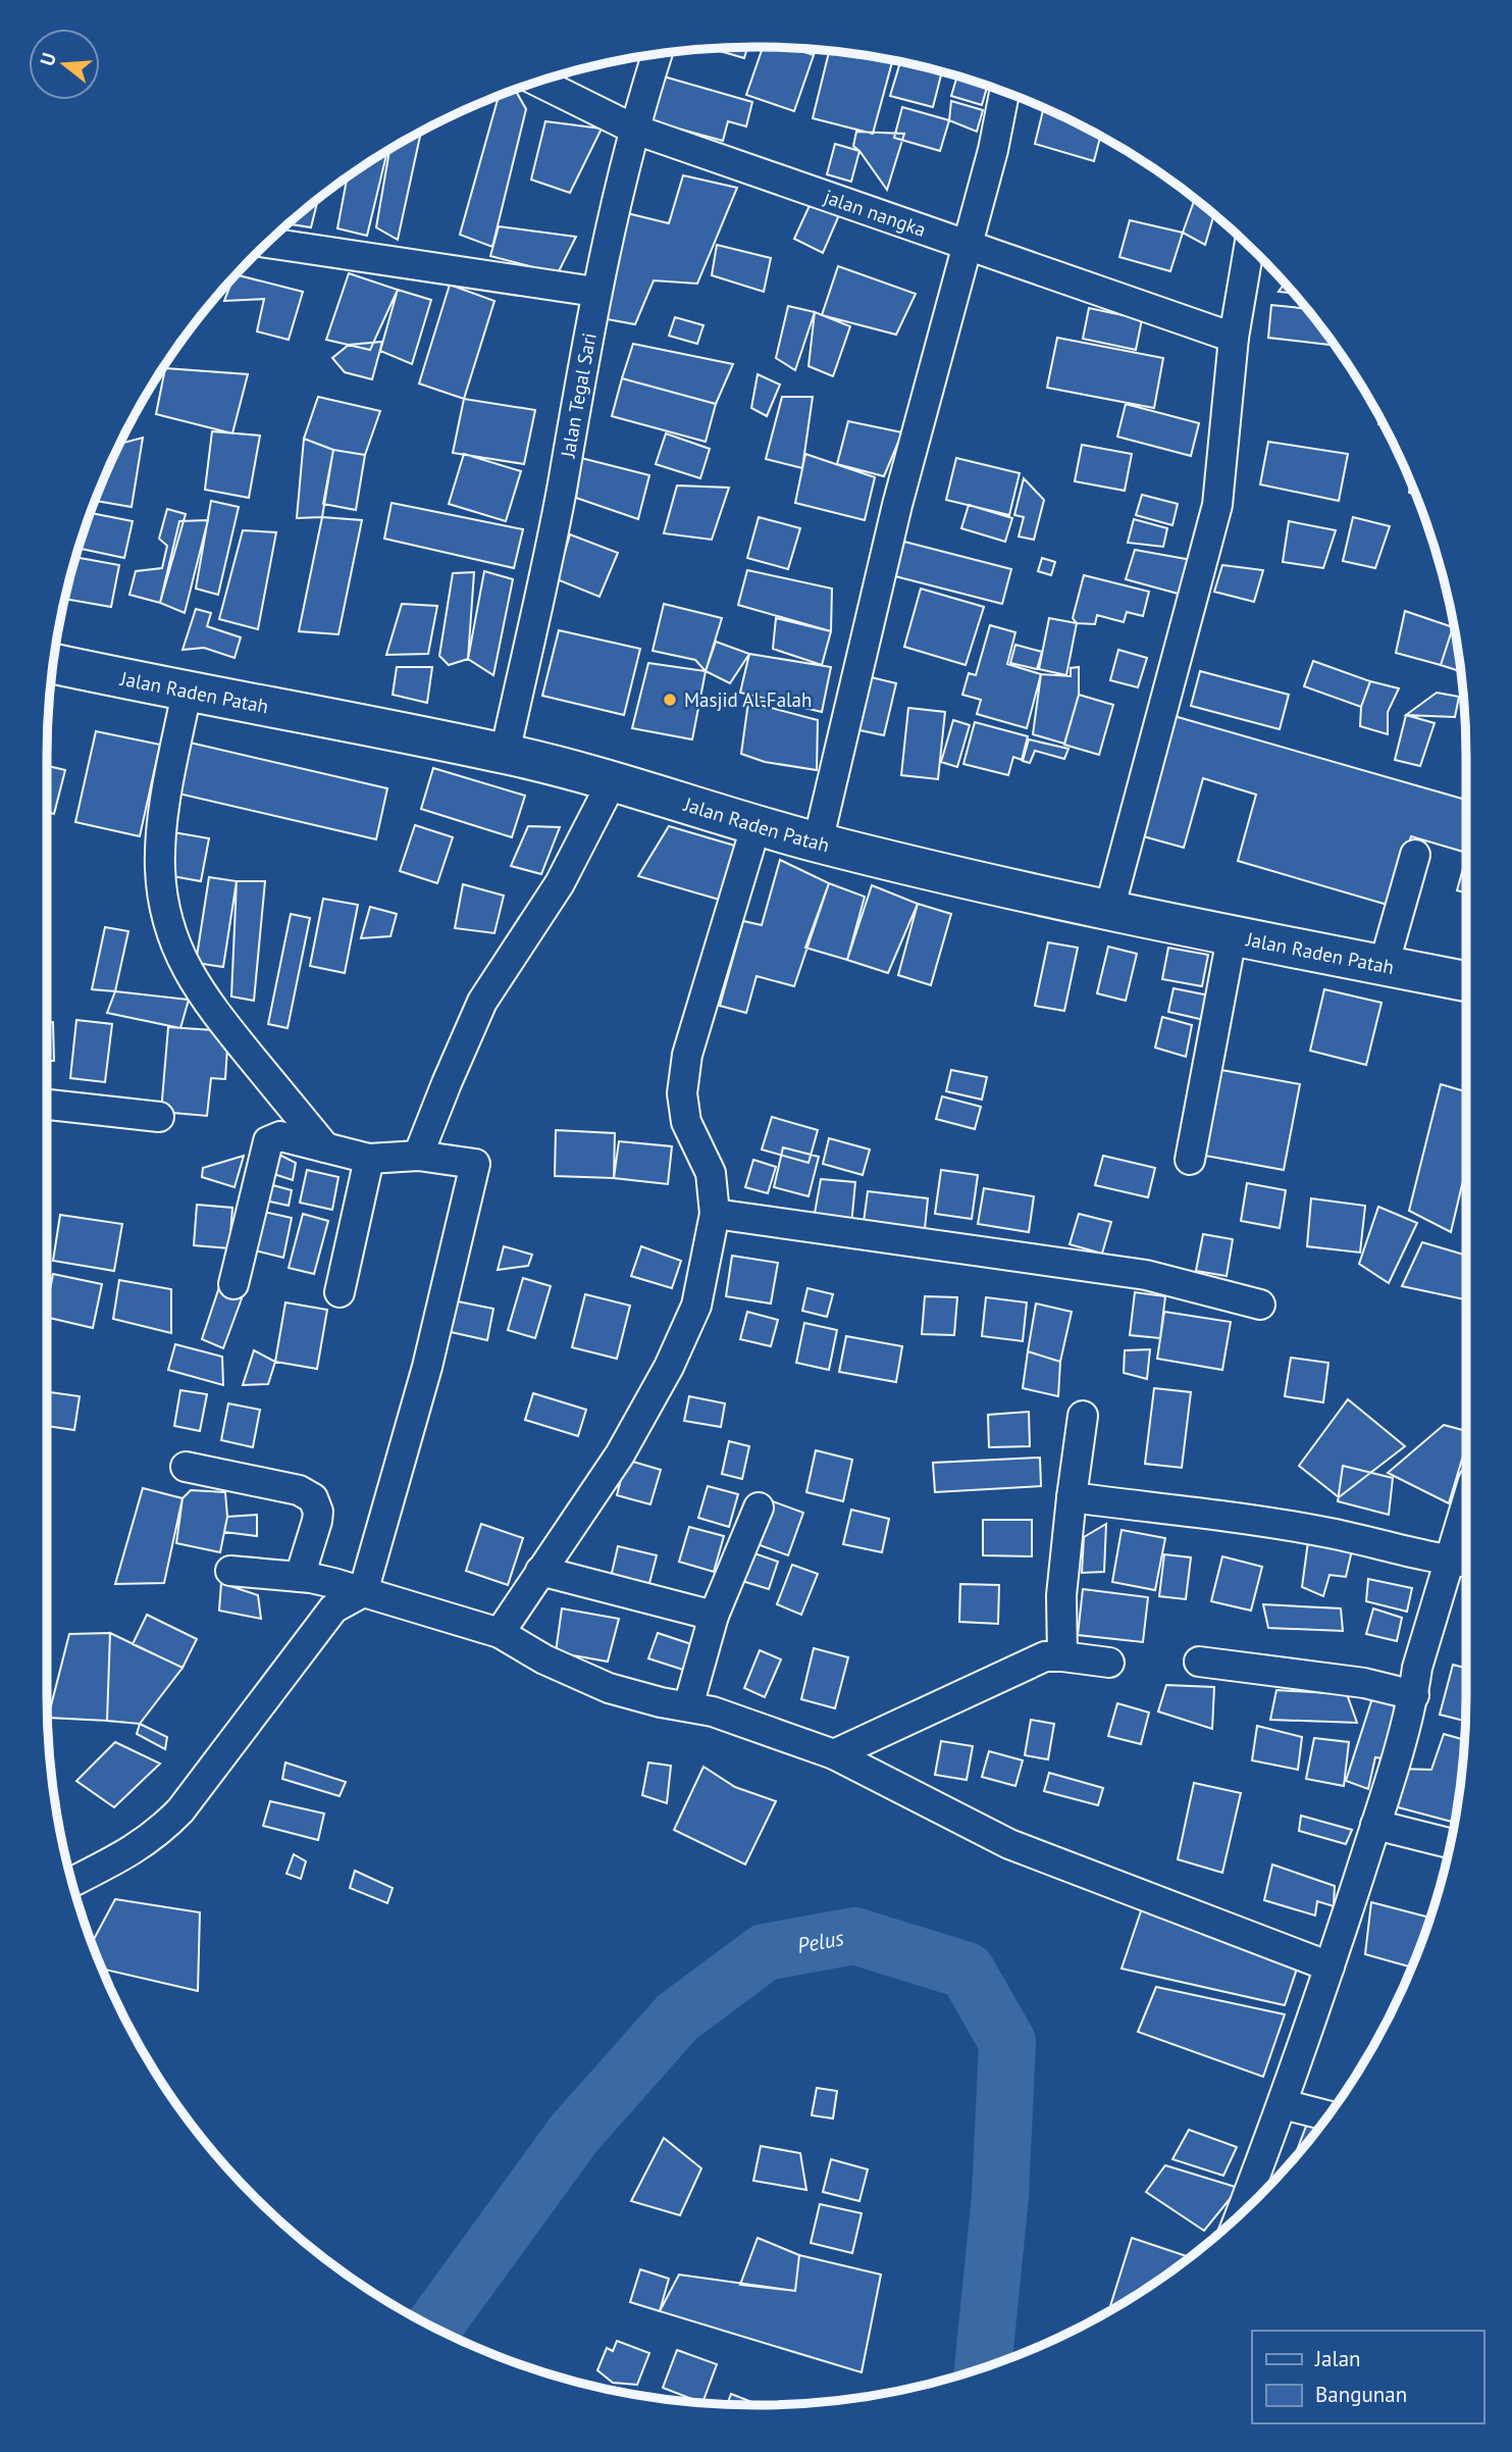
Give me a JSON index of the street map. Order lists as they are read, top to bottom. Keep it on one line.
{"streets":{"main road":["Jalan Raden Patah"],"street":["jalan nangka","Jalan Tegal Sari"]},"crossings":[["jalan nangka","Jalan Tegal Sari"],["Jalan Tegal Sari","Jalan Raden Patah"]],"water":["Pelus"],"places":["Masjid Al-Falah"],"legend":["Jalan","Bangunan"],"north":"left"}
